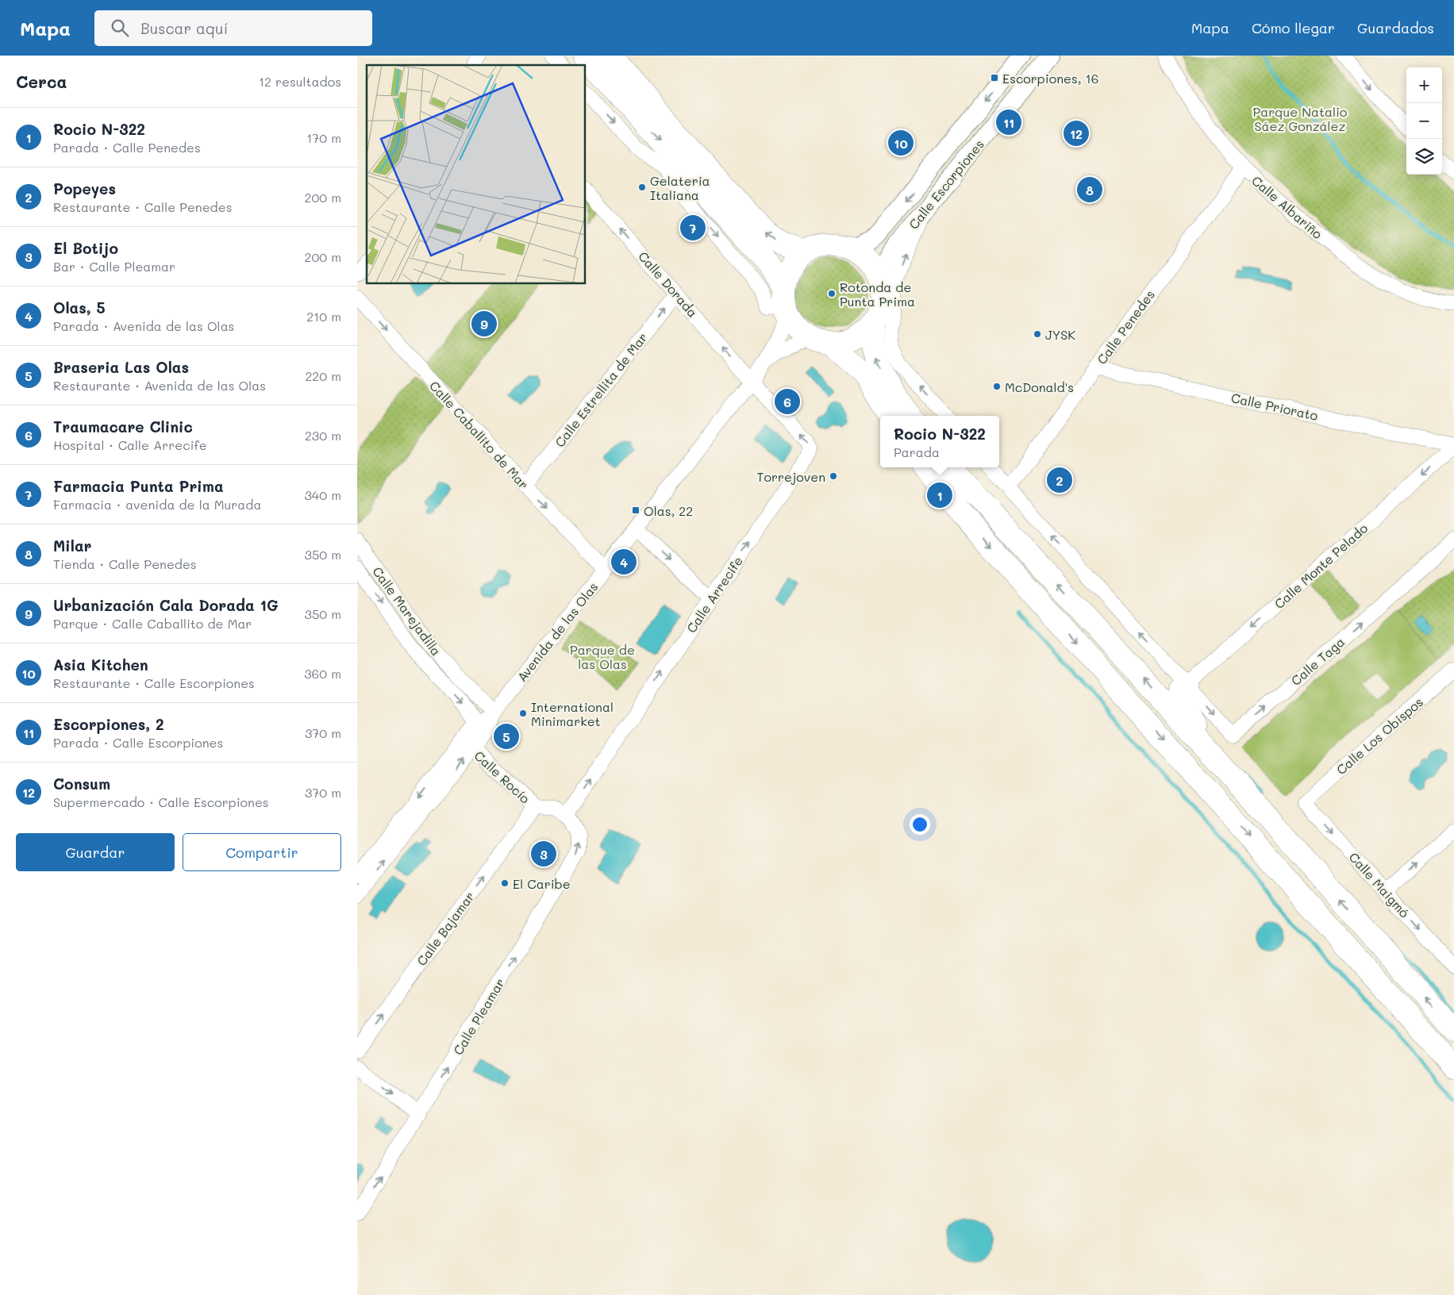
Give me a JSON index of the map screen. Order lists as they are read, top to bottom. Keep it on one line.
{"streets":{"street":["Calle Escorpiones","Calle Albariño","Calle Dorada","Calle Penedes","Calle Estrellita de Mar","Calle Priorato","Calle Caballito de Mar","Calle Monte Pelado","Calle Arrecife","Calle Marejadilla","Avenida de las Olas","Calle Taga","Calle Los Obispos","Calle Rocío","Calle Maigmó","Calle Bajamar","Calle Pleamar"]},"crossings":[["Calle Escorpiones","Avenida de las Olas"],["Calle Albariño","Calle Penedes"],["Calle Dorada","Calle Estrellita de Mar"],["Calle Dorada","Calle Arrecife"],["Calle Dorada","Avenida de las Olas"],["Calle Penedes","Calle Priorato"],["Calle Estrellita de Mar","Calle Caballito de Mar"],["Calle Priorato","Calle Monte Pelado"],["Calle Caballito de Mar","Avenida de las Olas"],["Calle Monte Pelado","Calle Taga"],["Calle Arrecife","Avenida de las Olas"],["Calle Arrecife","Calle Rocío"],["Calle Arrecife","Calle Pleamar"],["Calle Marejadilla","Avenida de las Olas"],["Avenida de las Olas","Calle Rocío"],["Calle Los Obispos","Calle Maigmó"],["Calle Rocío","Calle Bajamar"],["Calle Rocío","Calle Pleamar"]],"one_way":["Calle Estrellita de Mar","Calle Caballito de Mar","Calle Monte Pelado","Calle Arrecife","Calle Taga","Calle Maigmó","Calle Bajamar","Calle Pleamar"],"parks":["Parque Natalio Sáez González","Parque de las Olas"],"places":{"transit":["Escorpiones, 16","Olas, 22"],"other":["Gelateria Italiana","Rotonda de Punta Prima","JYSK","McDonald's","Torrejoven","International Minimarket","El Caribe"]},"page":{"header":"Mapa","search":"Buscar aquí","nav":["Mapa","Cómo llegar","Guardados"],"heading":["Cerca","12 resultados"],"map_buttons":["+","−"],"list":[{"mark":"1","name":"Rocio N-322","note":"Parada · Calle Penedes","value":"170 m"},{"mark":"2","name":"Popeyes","note":"Restaurante · Calle Penedes","value":"200 m"},{"mark":"3","name":"El Botijo","note":"Bar · Calle Pleamar","value":"200 m"},{"mark":"4","name":"Olas, 5","note":"Parada · Avenida de las Olas","value":"210 m"},{"mark":"5","name":"Braseria Las Olas","note":"Restaurante · Avenida de las Olas","value":"220 m"},{"mark":"6","name":"Traumacare Clinic","note":"Hospital · Calle Arrecife","value":"230 m"},{"mark":"7","name":"Farmacia Punta Prima","note":"Farmacia · avenida de la Murada","value":"340 m"},{"mark":"8","name":"Milar","note":"Tienda · Calle Penedes","value":"350 m"},{"mark":"9","name":"Urbanización Cala Dorada 1G","note":"Parque · Calle Caballito de Mar","value":"350 m"},{"mark":"10","name":"Asia Kitchen","note":"Restaurante · Calle Escorpiones","value":"360 m"},{"mark":"11","name":"Escorpiones, 2","note":"Parada · Calle Escorpiones","value":"370 m"},{"mark":"12","name":"Consum","note":"Supermercado · Calle Escorpiones","value":"370 m"}],"pins":["11","12","10","8","7","9","6","2","1","4","5","3"],"popup":["Rocio N-322","Parada"],"buttons":["Guardar","Compartir"]}}
